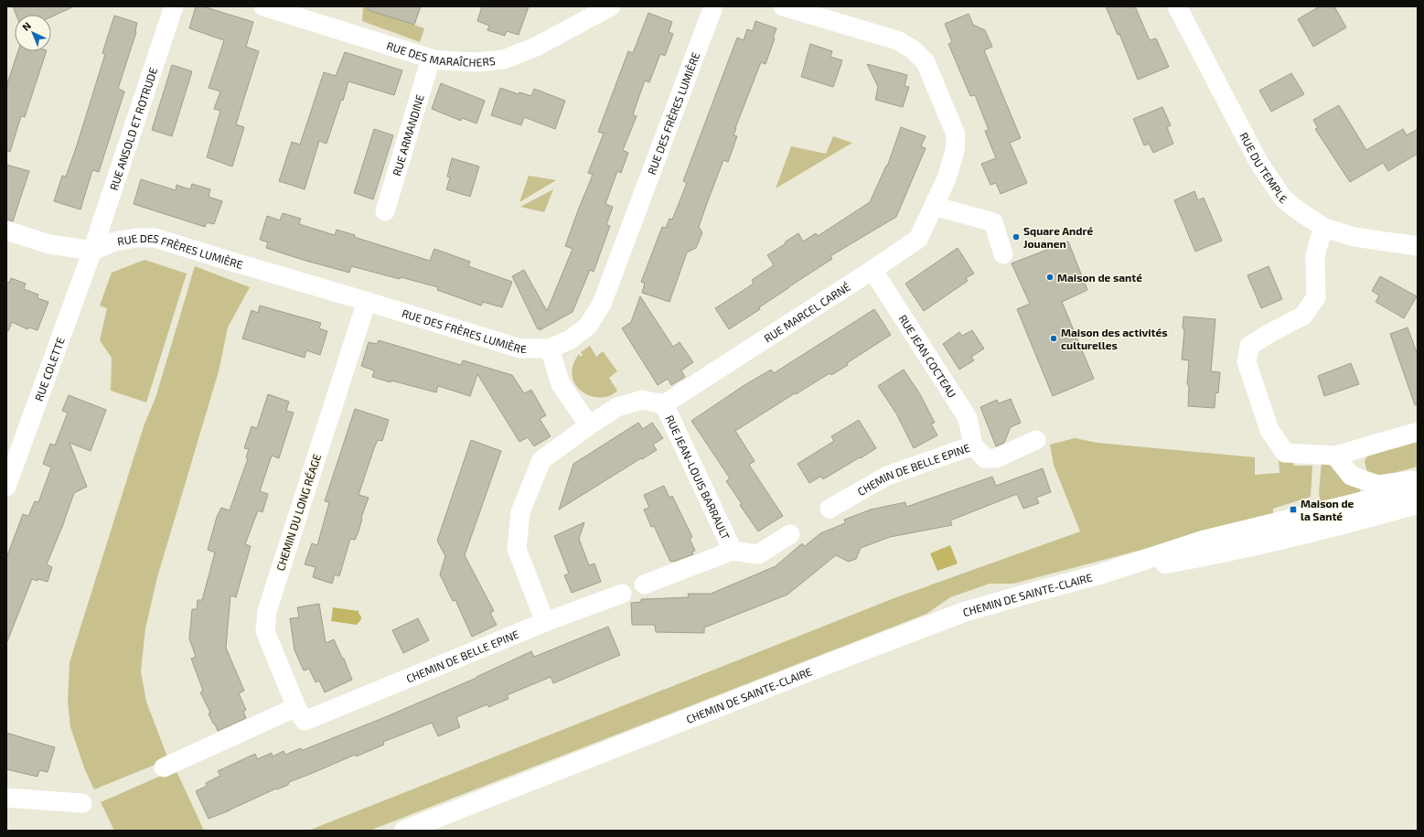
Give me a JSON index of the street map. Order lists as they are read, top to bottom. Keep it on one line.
{"streets":{"main road":["CHEMIN DE SAINTE-CLAIRE"],"street":["RUE DES MARAÎCHERS","RUE DES FRÈRES LUMIÈRE","RUE ANSOLD ET ROTRUDE","RUE ARMANDINE","RUE DU TEMPLE","RUE MARCEL CARNÉ","RUE JEAN COCTEAU","RUE COLETTE","CHEMIN DE BELLE EPINE","RUE JEAN-LOUIS BARRAULT","CHEMIN DU LONG RÉAGE"]},"crossings":[["RUE DES MARAÎCHERS","RUE ARMANDINE"],["RUE DES FRÈRES LUMIÈRE","RUE ANSOLD ET ROTRUDE"],["RUE DES FRÈRES LUMIÈRE","RUE COLETTE"],["RUE DES FRÈRES LUMIÈRE","CHEMIN DU LONG RÉAGE"],["RUE ANSOLD ET ROTRUDE","RUE COLETTE"],["RUE MARCEL CARNÉ","RUE JEAN COCTEAU"],["RUE MARCEL CARNÉ","RUE JEAN-LOUIS BARRAULT"],["RUE JEAN COCTEAU","CHEMIN DE BELLE EPINE"],["CHEMIN DE BELLE EPINE","CHEMIN DU LONG RÉAGE"]],"places":{"other":["Square André Jouanen","Maison de santé","Maison des activités culturelles"],"transit":["Maison de la Santé"]},"north":"top left"}
